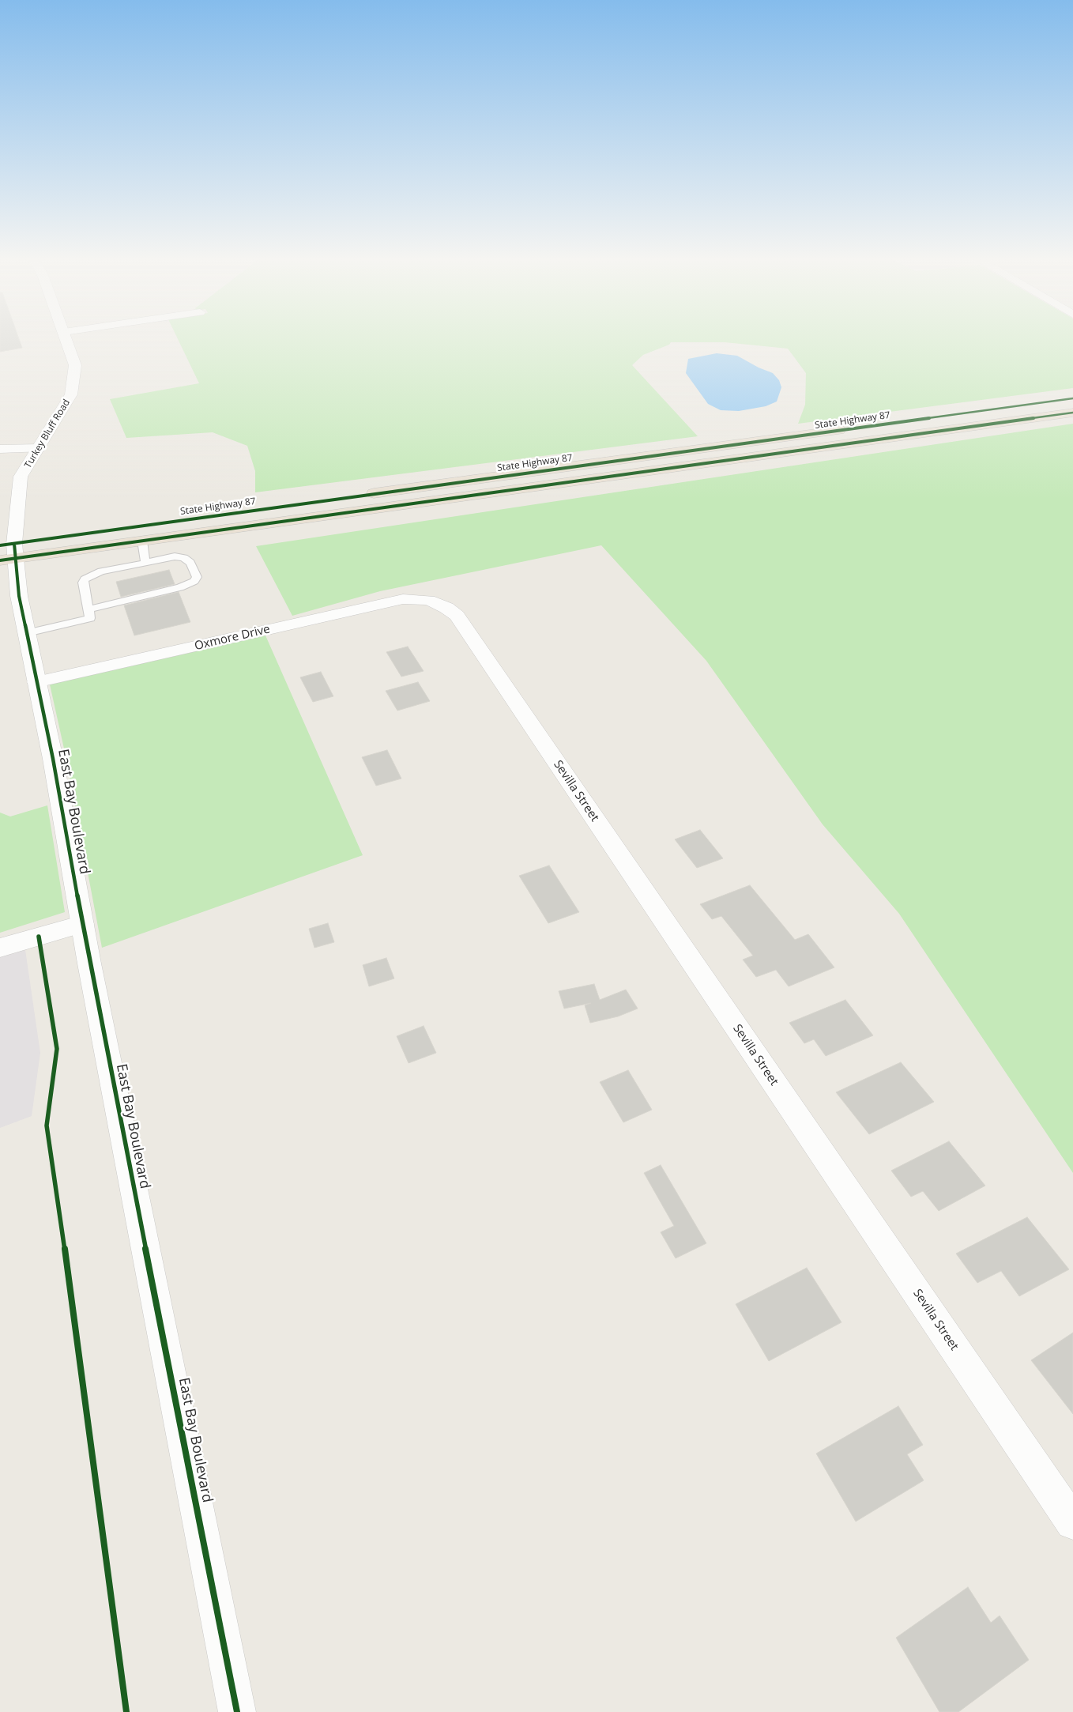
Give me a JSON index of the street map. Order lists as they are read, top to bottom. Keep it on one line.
{"streets":{"highway":["State Highway 87"],"street":["Turkey Bluff Road","Oxmore Drive","Sevilla Street","East Bay Boulevard"]},"crossings":[["State Highway 87","Turkey Bluff Road"],["State Highway 87","East Bay Boulevard"],["Turkey Bluff Road","East Bay Boulevard"],["Oxmore Drive","Sevilla Street"],["Oxmore Drive","East Bay Boulevard"]]}
